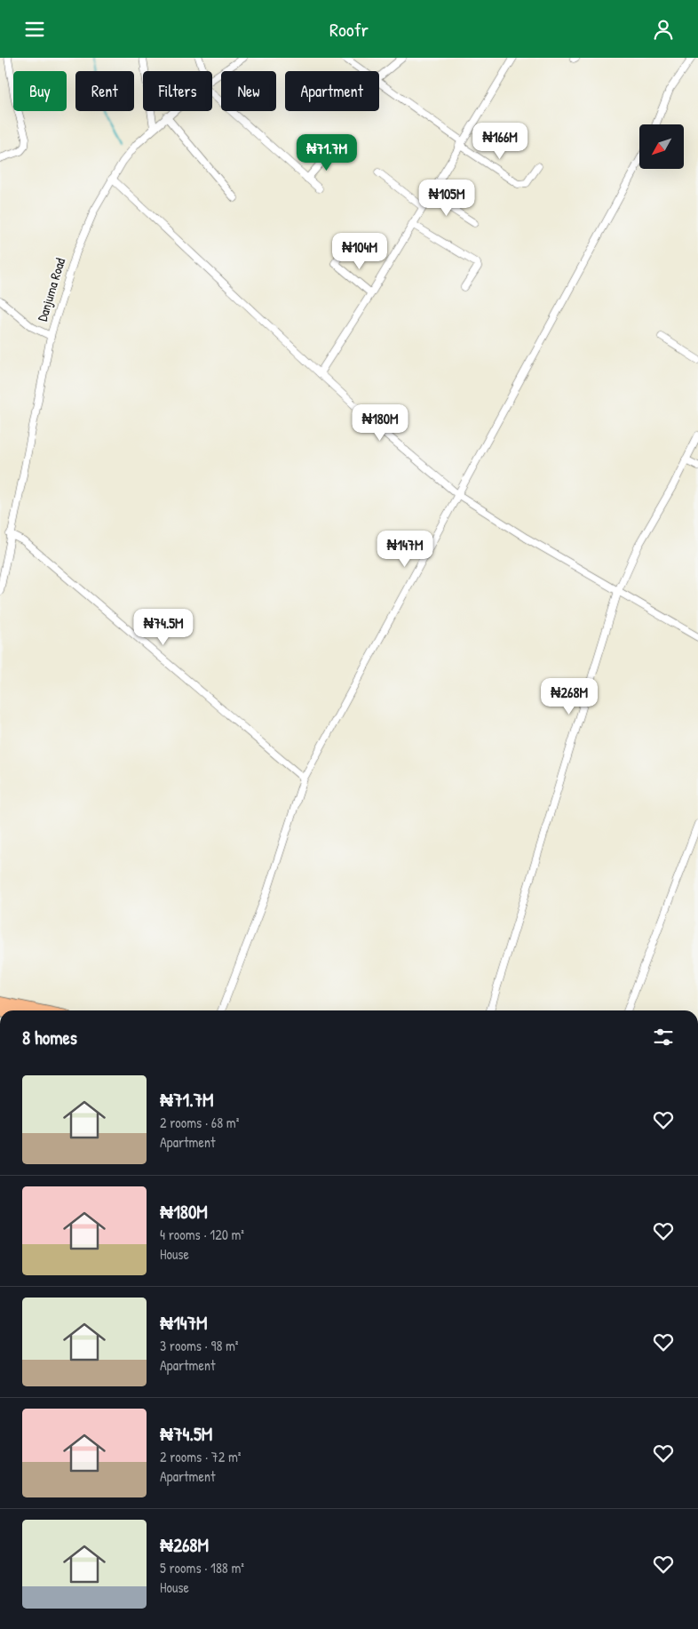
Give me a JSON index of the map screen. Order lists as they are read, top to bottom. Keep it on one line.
{"streets":{"street":["Danjuma Road"]},"north":"bottom left","page":{"header":"Roofr","chip":["Buy","Rent","Filters","New","Apartment"],"price":["₦166M","₦71.7M","₦105M","₦104M","₦180M","₦147M","₦74.5M","₦268M"],"heading":"8 homes","list":[{"name":"₦71.7M","note":"2 rooms · 68 m² · Apartment"},{"name":"₦180M","note":"4 rooms · 120 m² · House"},{"name":"₦147M","note":"3 rooms · 98 m² · Apartment"},{"name":"₦74.5M","note":"2 rooms · 72 m² · Apartment"},{"name":"₦268M","note":"5 rooms · 188 m² · House"}]}}
